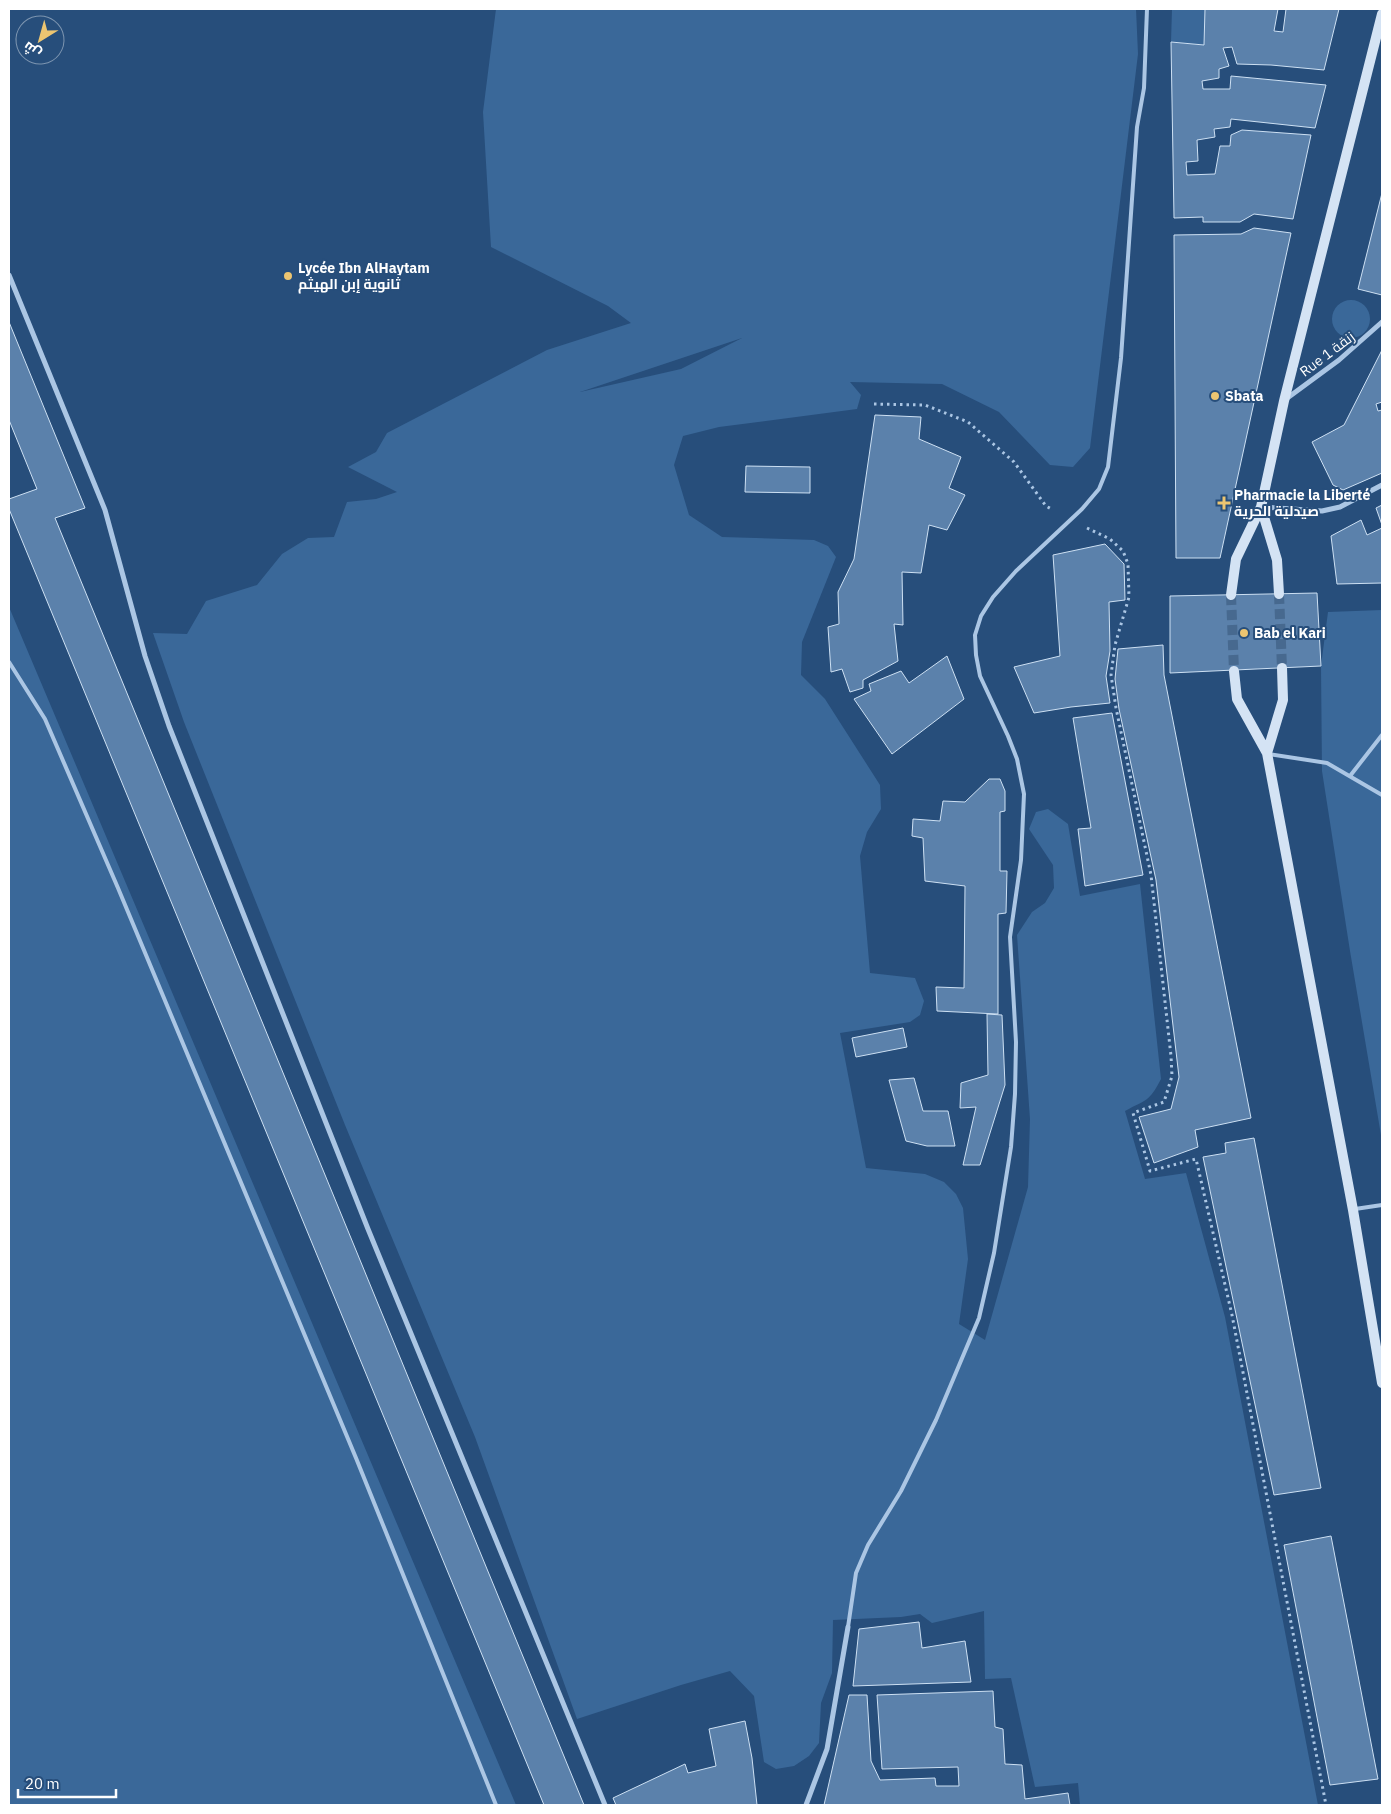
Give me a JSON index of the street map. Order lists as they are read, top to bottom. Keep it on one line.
{"streets":{"street":["Rue 1 زنقة"]},"places":{"other":["Lycée Ibn AlHaytam ثانوية إبن الهيثم","Sbata","Bab el Kari"],"health":["Pharmacie la Liberté صيدلية الحرية"]},"scale_bar":"20 m","north":"bottom left"}
